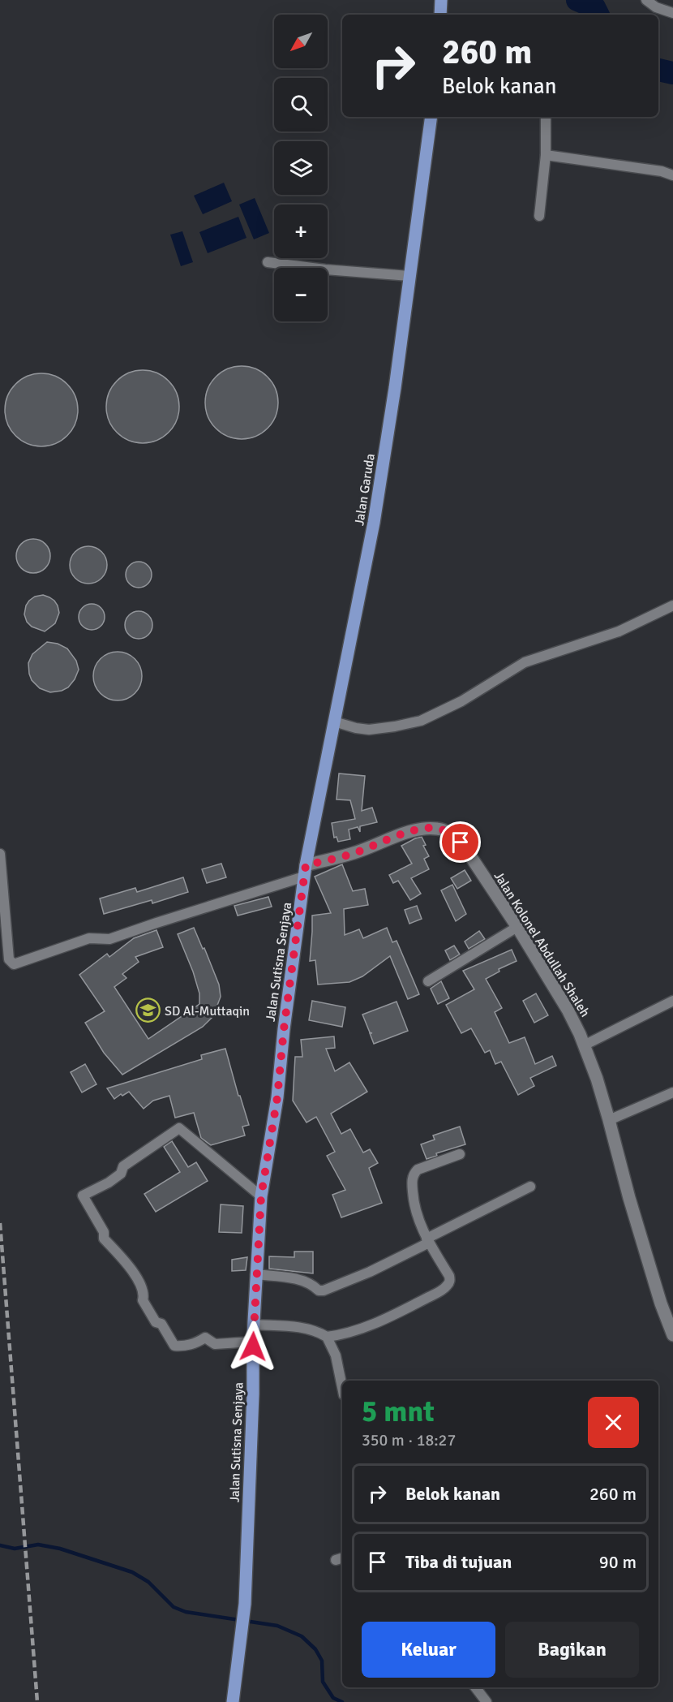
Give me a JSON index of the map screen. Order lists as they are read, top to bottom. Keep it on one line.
{"streets":{"main road":["Jalan Garuda","Jalan Kolonel Abdullah Shaleh","Jalan Sutisna Senjaya"]},"crossings":[["Jalan Garuda","Jalan Kolonel Abdullah Shaleh"],["Jalan Garuda","Jalan Sutisna Senjaya"],["Jalan Kolonel Abdullah Shaleh","Jalan Sutisna Senjaya"]],"places":{"school or university":["SD Al-Muttaqin"]},"north":"bottom left","page":{"map_buttons":["+","−"],"turn":["260 m","Belok kanan"],"heading":["5 mnt","350 m · 18:27"],"list":[{"name":"Belok kanan","value":"260 m"},{"name":"Tiba di tujuan","value":"90 m"}],"buttons":["Keluar","Bagikan"]}}
